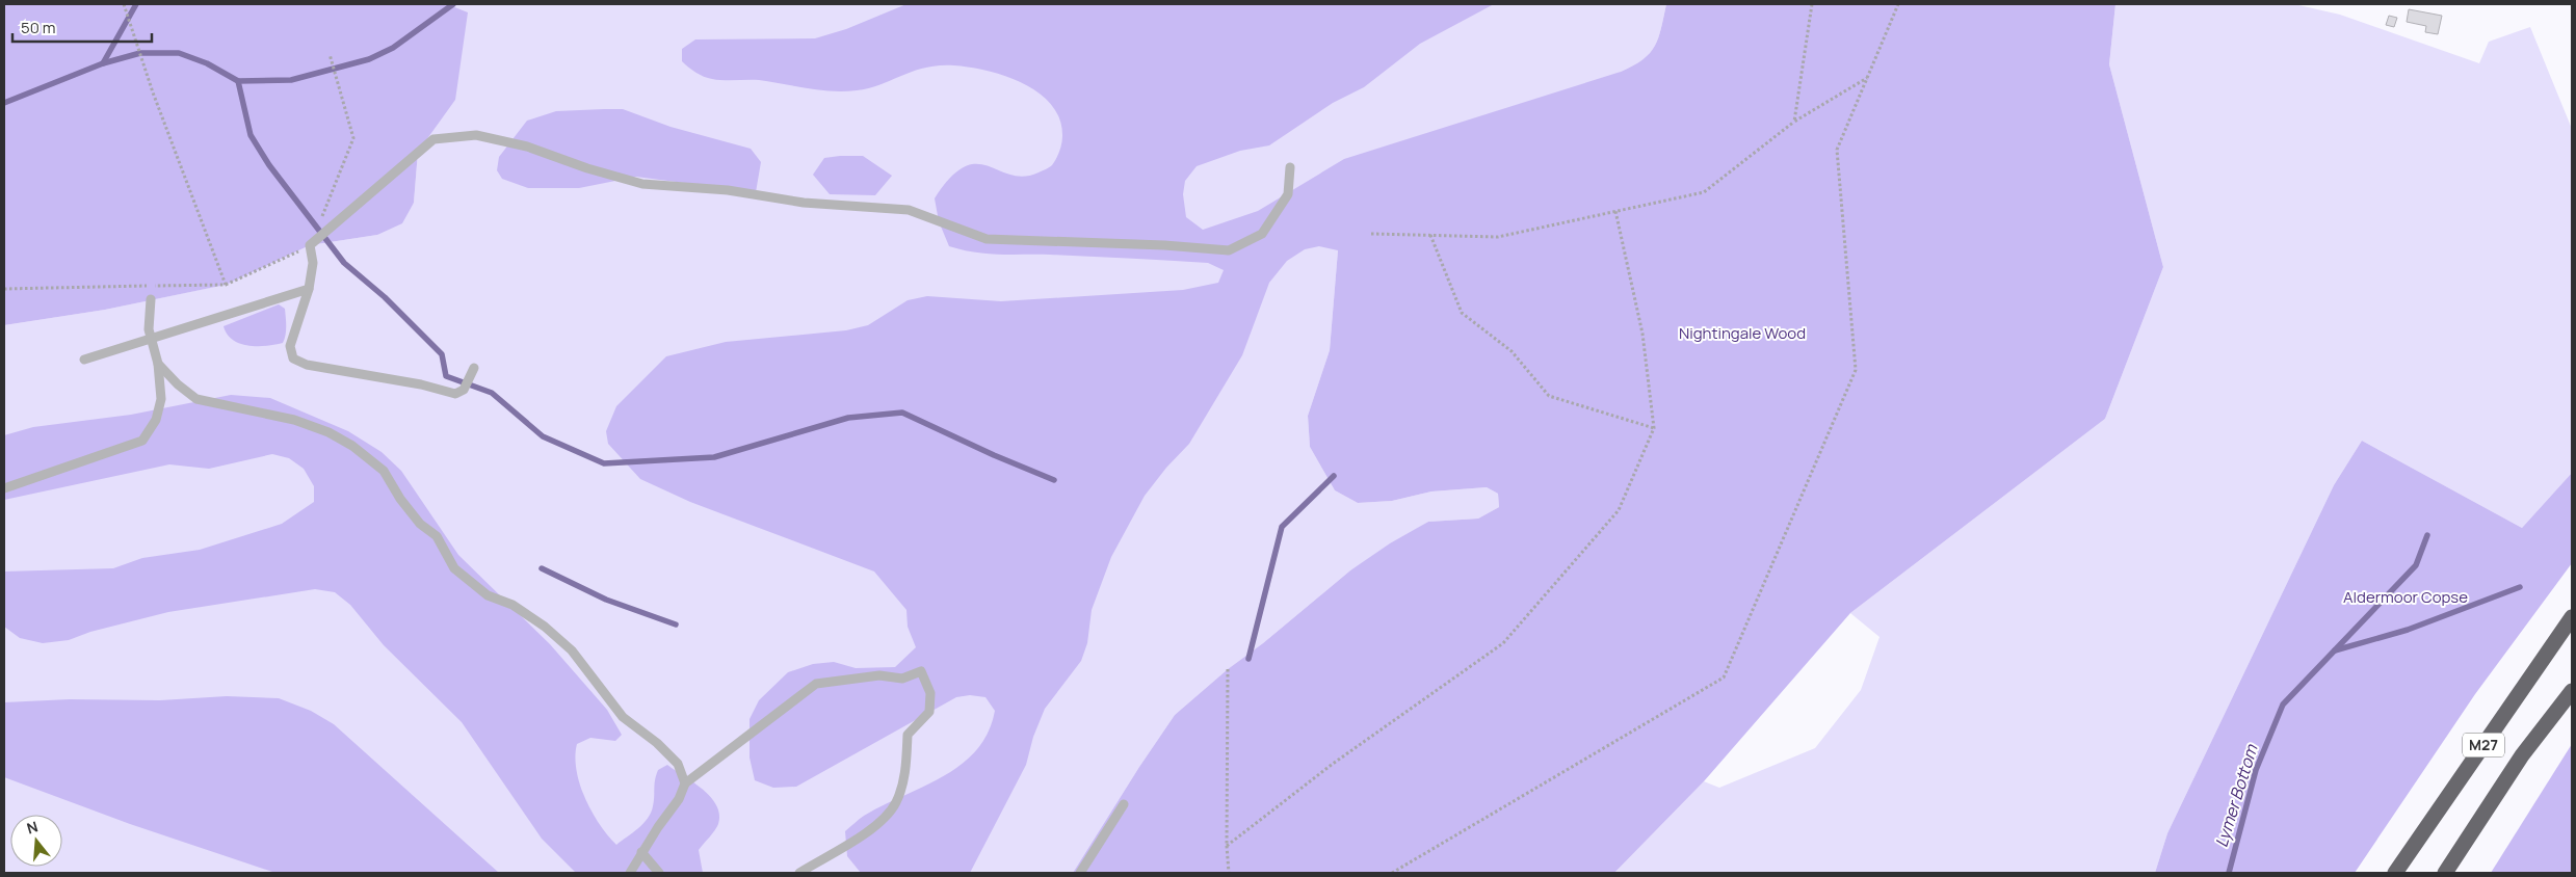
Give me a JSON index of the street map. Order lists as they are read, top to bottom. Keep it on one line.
{"streets":{"highway":["M27"]},"water":["Lymer Bottom"],"parks":["Nightingale Wood","Aldermoor Copse"],"scale_bar":"50 m","north":"top"}
